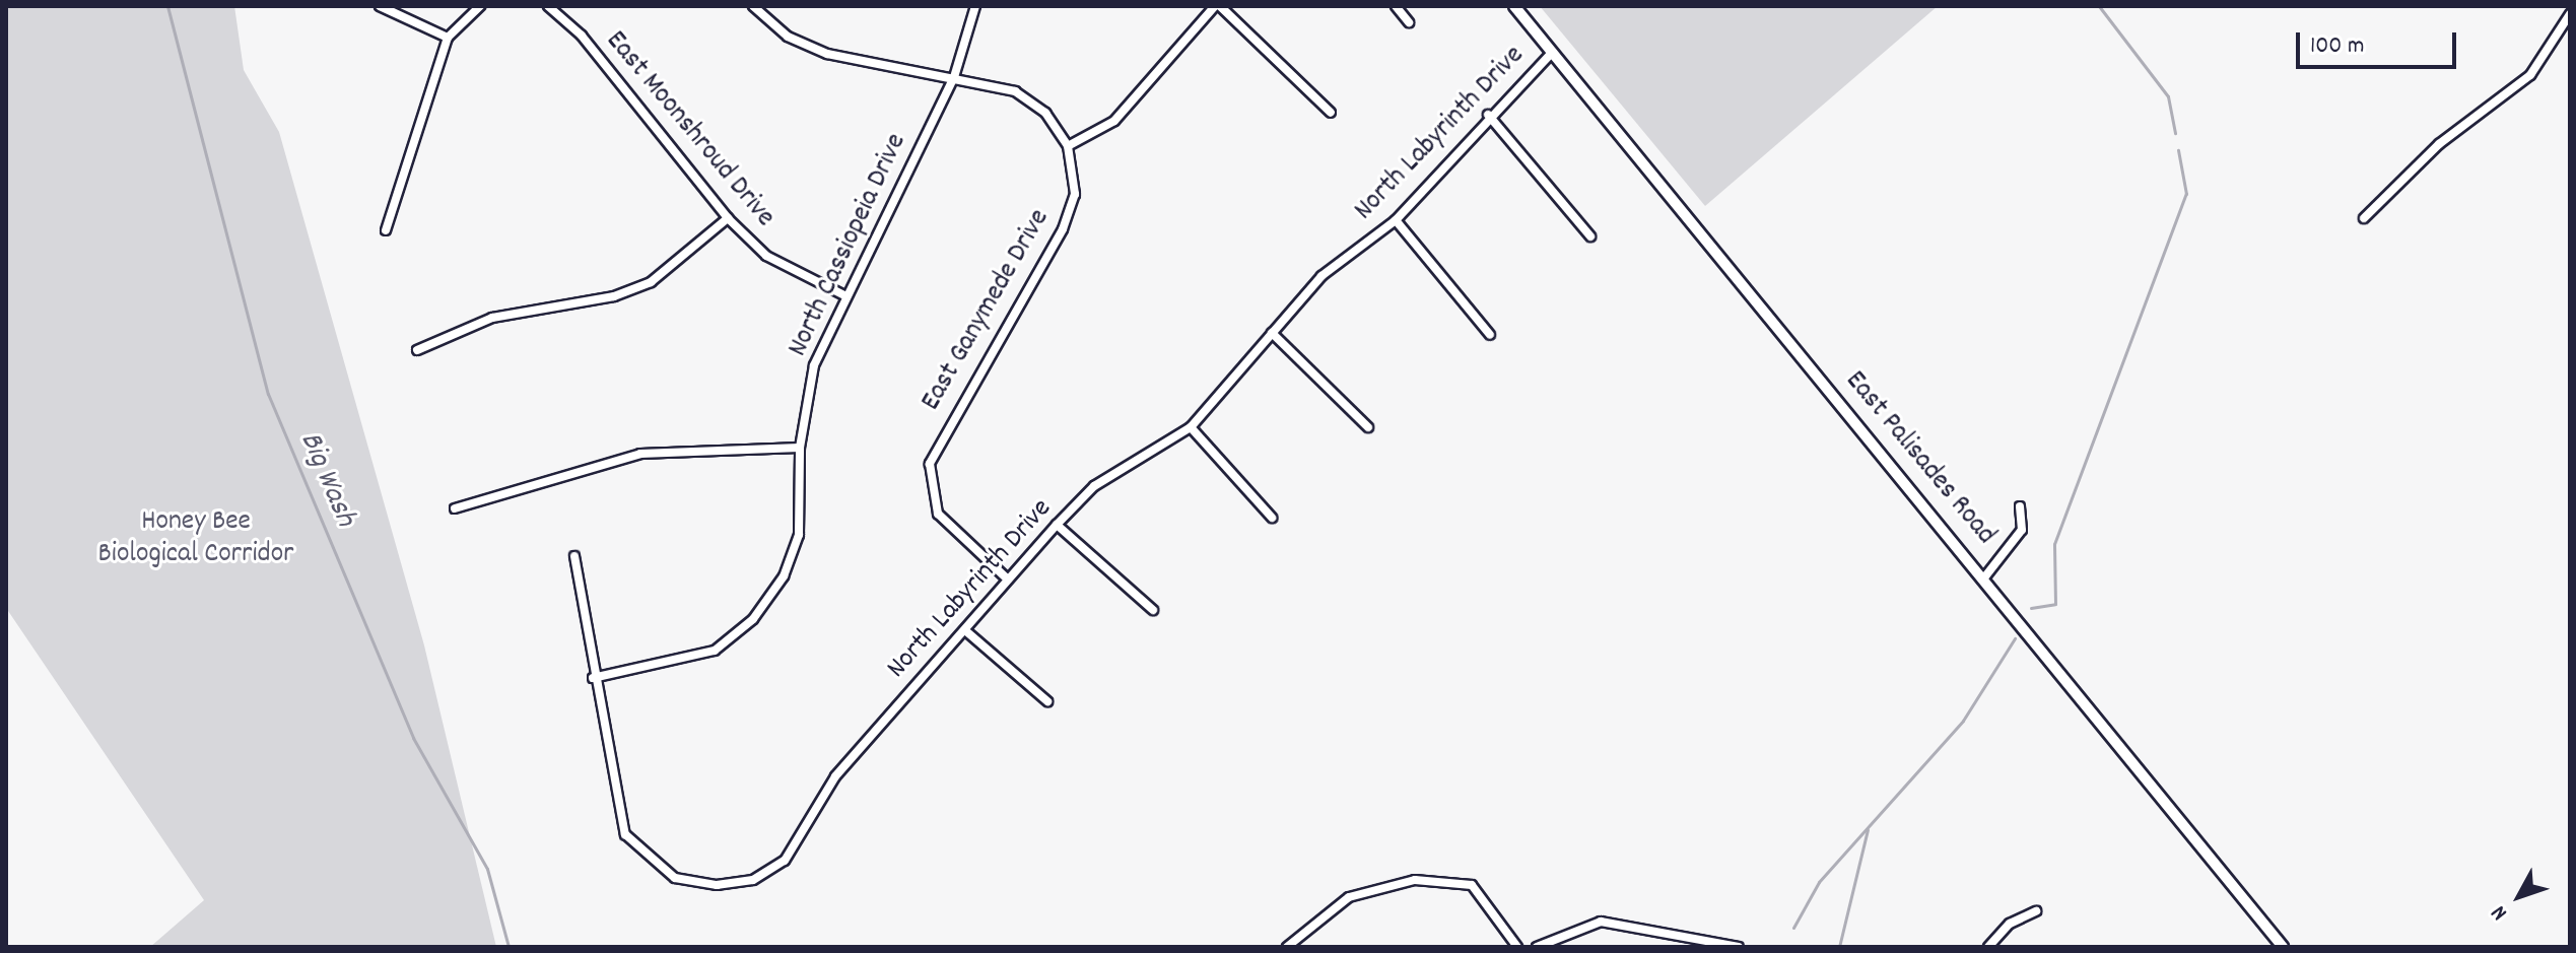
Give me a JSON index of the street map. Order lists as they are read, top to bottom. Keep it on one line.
{"streets":{"street":["East Moonshroud Drive","North Labyrinth Drive","North Cassiopeia Drive","East Ganymede Drive","East Palisades Road"]},"crossings":[["East Moonshroud Drive","North Cassiopeia Drive"],["North Labyrinth Drive","North Cassiopeia Drive"],["North Labyrinth Drive","East Ganymede Drive"],["North Labyrinth Drive","East Palisades Road"],["North Cassiopeia Drive","East Ganymede Drive"]],"water":["Big Wash"],"parks":["Honey Bee Biological Corridor"],"scale_bar":"100 m","north":"bottom left"}
